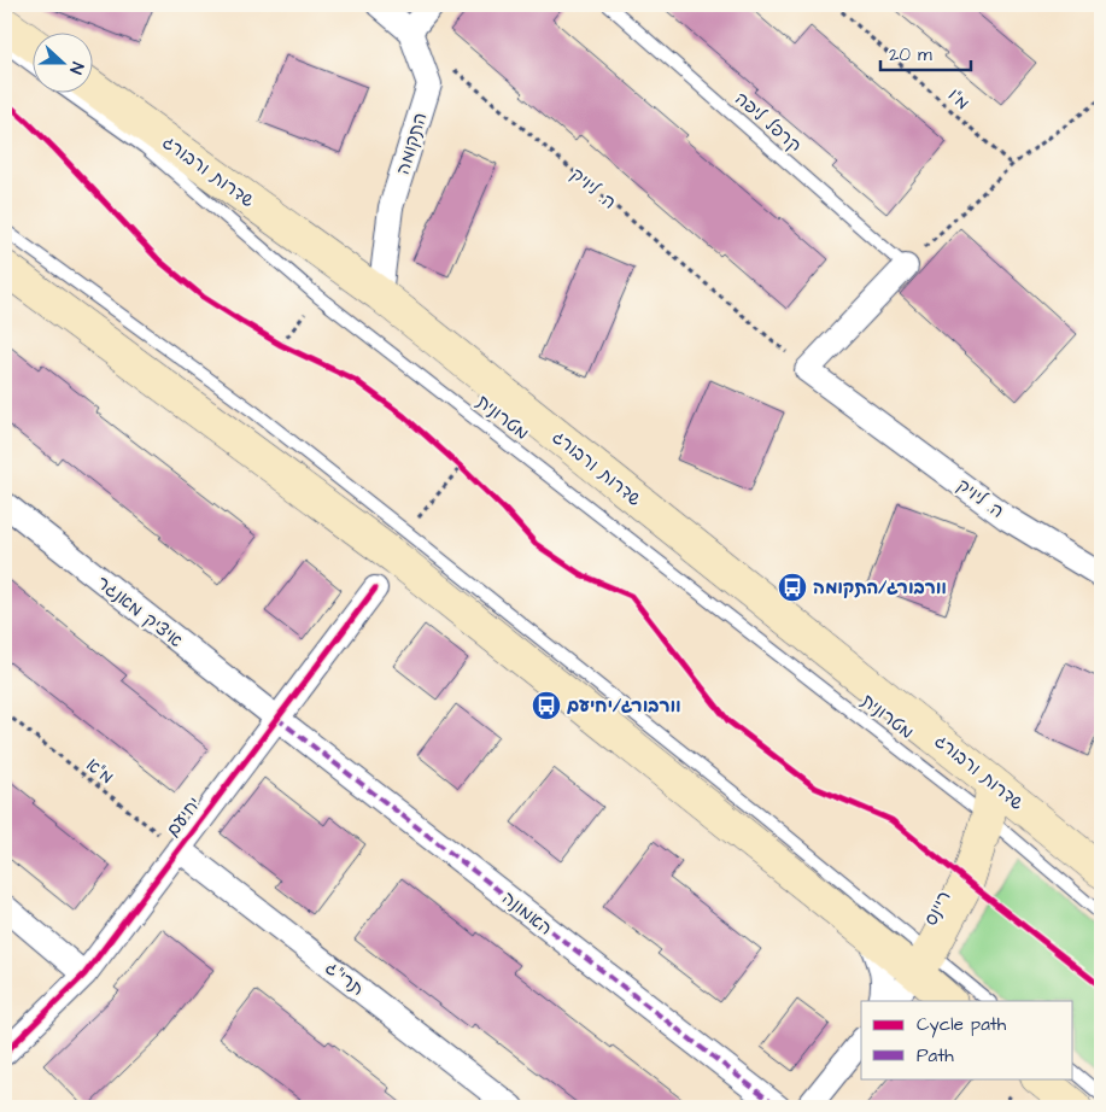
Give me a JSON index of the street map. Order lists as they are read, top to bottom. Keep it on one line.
{"streets":{"main road":["שדרות ורבורג","ריינס"],"street":["התקומה","ה. ליויק","איציק מאנגר","יחיעם","האמונה","תרי\"ג"],"lane":["קרפל ליפה","מטרונית"],"path":["מ\"ו","מ\"א"]},"crossings":[["התקומה","שדרות ורבורג"],["שדרות ורבורג","ריינס"],["מטרונית","ריינס"],["איציק מאנגר","יחיעם"],["איציק מאנגר","האמונה"],["מ\"א","יחיעם"],["מ\"א","תרי\"ג"],["יחיעם","האמונה"],["יחיעם","תרי\"ג"]],"places":{"bus stop":["וורבורג/התקומה","וורבורג/יחיעם"]},"legend":["Cycle path","Path"],"scale_bar":"20 m","north":"right"}
